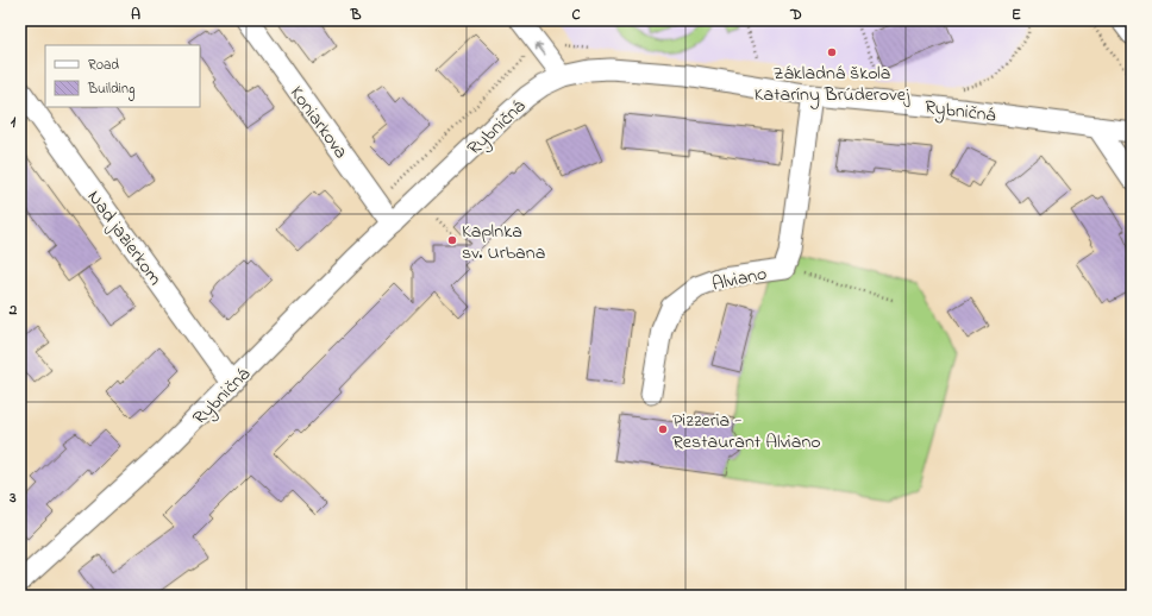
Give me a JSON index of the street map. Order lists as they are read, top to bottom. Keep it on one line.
{"streets":{"street":["Rybničná","Koniarkova","Nad jazierkom","Alviano"]},"crossings":[["Rybničná","Koniarkova"],["Rybničná","Nad jazierkom"],["Rybničná","Alviano"]],"places":["Základná škola Kataríny Brúderovej","Kaplnka sv. Urbana","Pizzeria - Restaurant Alviano"],"legend":["Road","Building"],"grid":{"columns":["A","B","C","D","E"],"rows":["1","2","3"]}}
